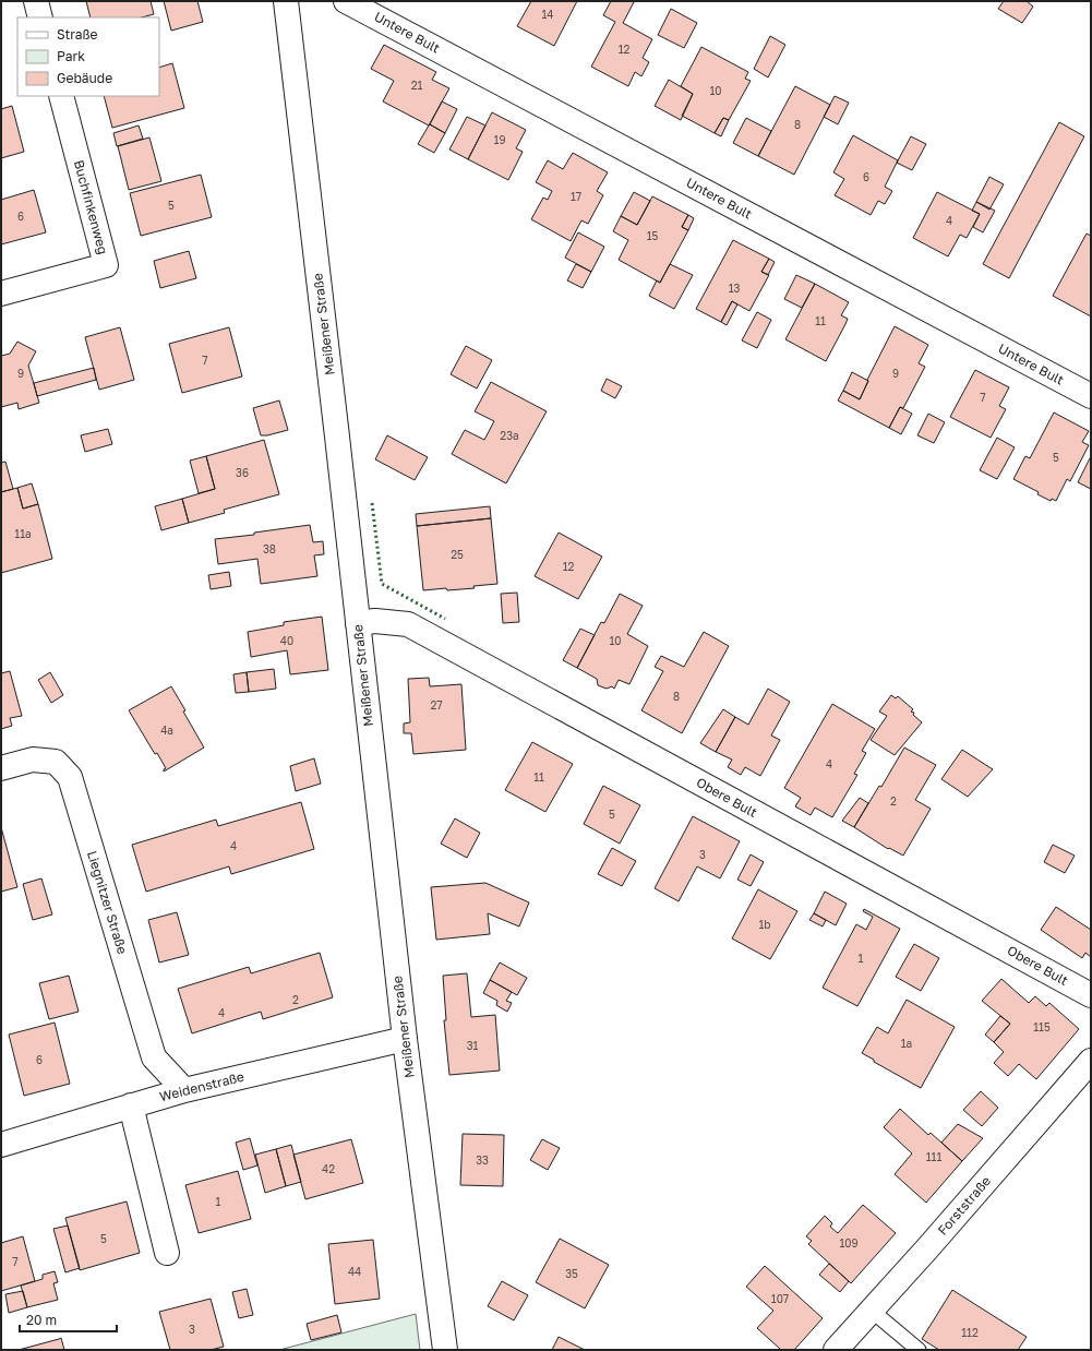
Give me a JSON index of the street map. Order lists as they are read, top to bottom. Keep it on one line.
{"streets":{"street":["Untere Bult","Buchfinkenweg","Meißener Straße","Obere Bult","Liegnitzer Straße","Weidenstraße","Forststraße"]},"crossings":[["Meißener Straße","Obere Bult"],["Meißener Straße","Weidenstraße"],["Liegnitzer Straße","Weidenstraße"]],"house_numbers":["14","12","21","10","8","19","6","17","5","6","4","15","13","11","7","9","9","7","23a","5","36","11a","38","25","12","40","10","8","27","4a","4","11","2","5","4","3","1b","1","2","4","115","1a","31","6","111","33","42","1","5","109","7","44","35","107","3","112"],"legend":["Straße","Park","Gebäude"],"scale_bar":"20 m"}
